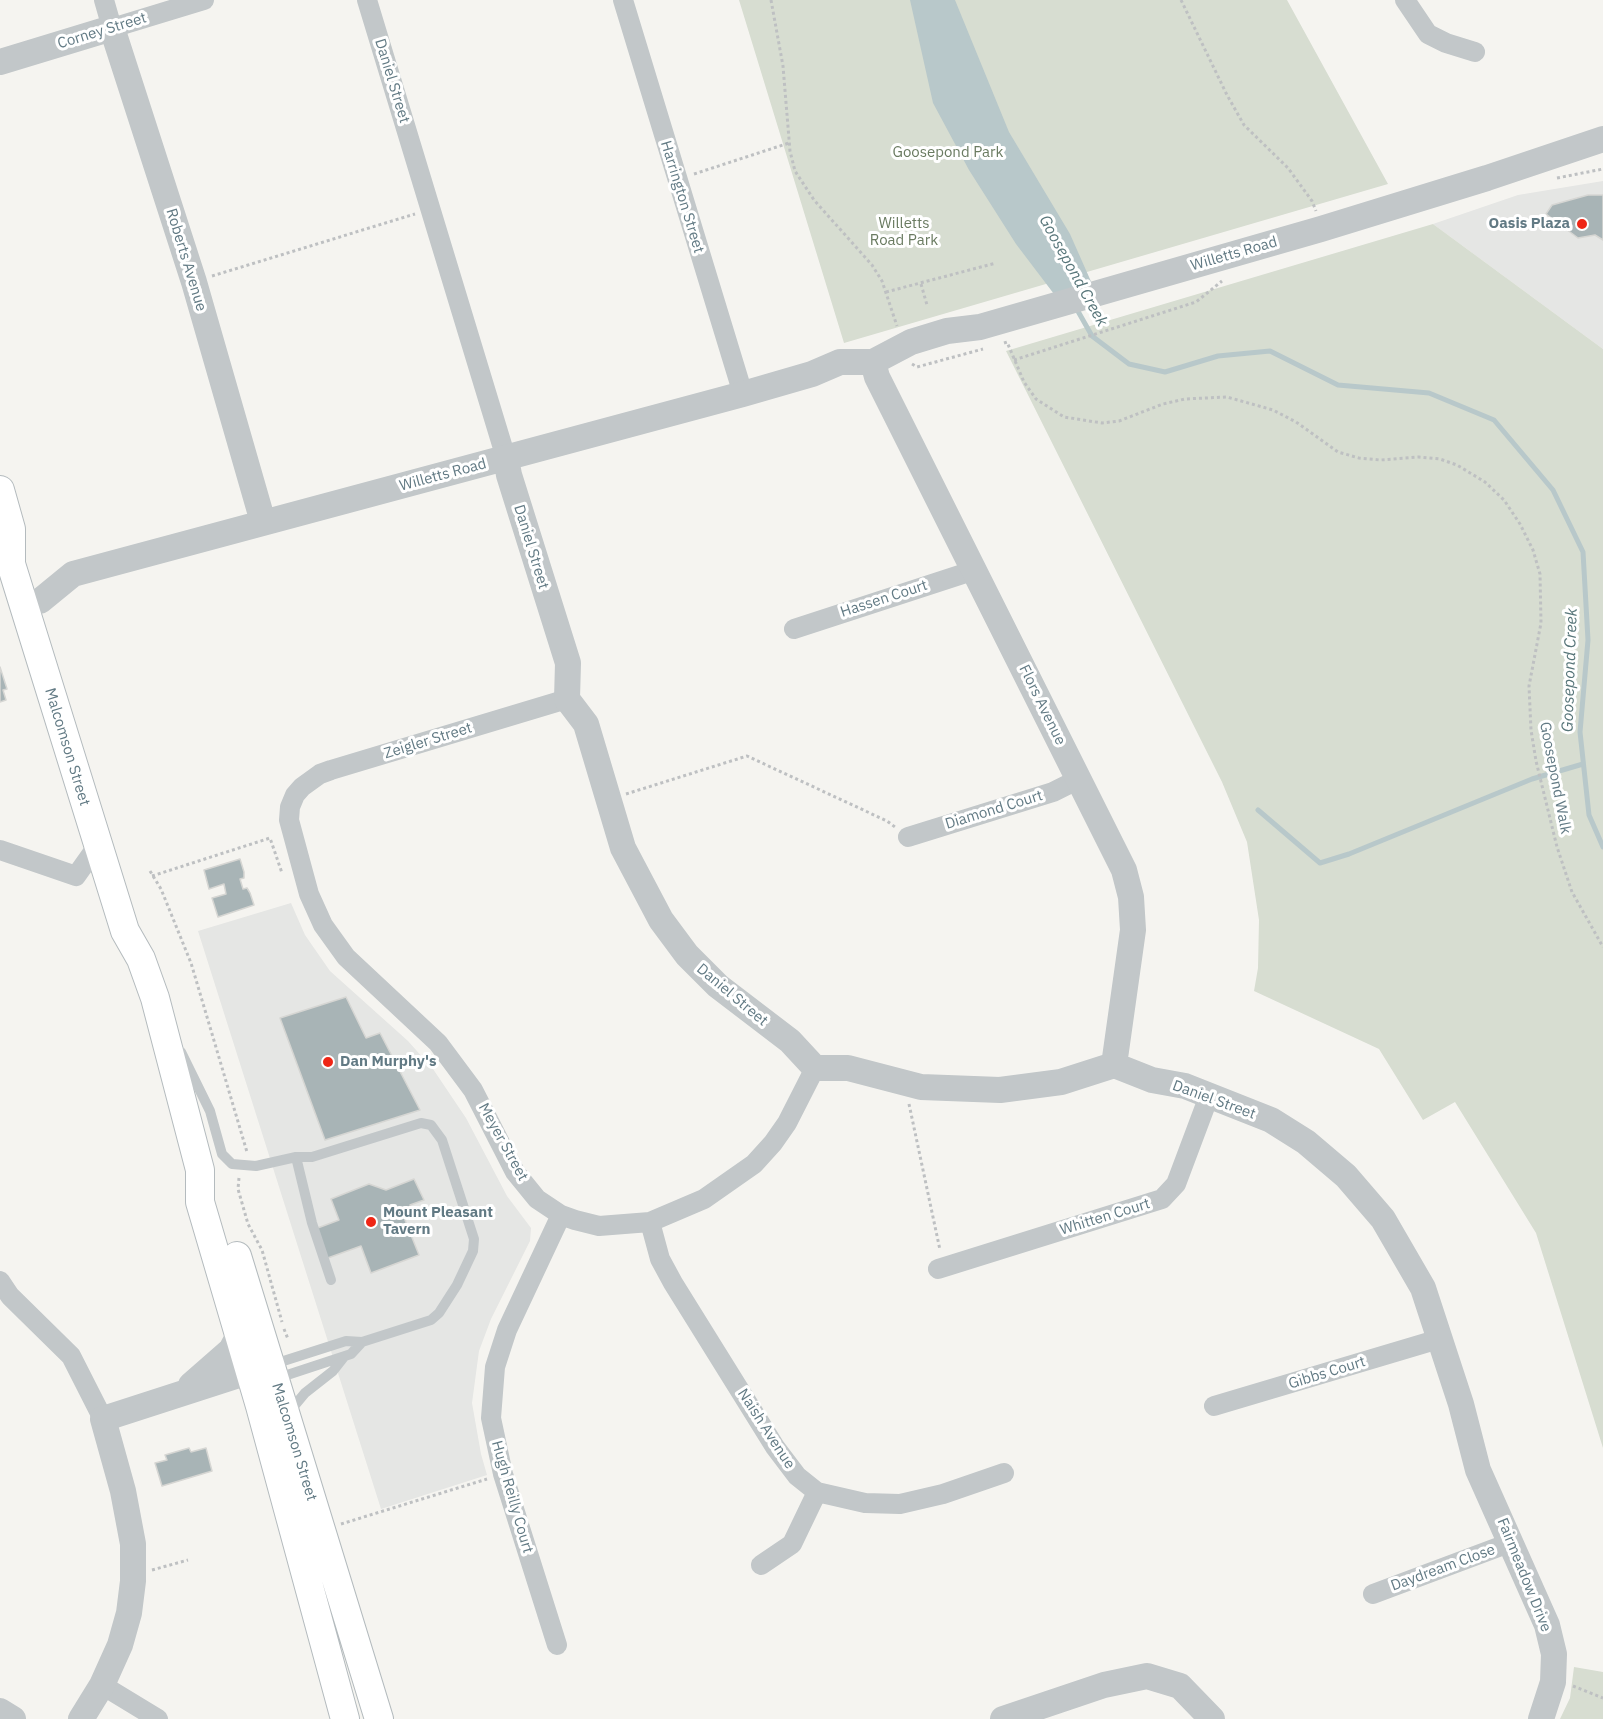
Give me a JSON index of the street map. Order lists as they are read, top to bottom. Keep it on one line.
{"streets":{"main road":["Malcomson Street"],"street":["Corney Street","Daniel Street","Harrington Street","Willetts Road","Roberts Avenue","Hassen Court","Flors Avenue","Zeigler Street","Diamond Court","Meyer Street","Whitten Court","Gibbs Court","Naish Avenue","Hugh Reilly Court","Daydream Close","Fairmeadow Drive"],"path":["Goosepond Walk"]},"crossings":[["Corney Street","Roberts Avenue"],["Daniel Street","Willetts Road"],["Daniel Street","Flors Avenue"],["Daniel Street","Zeigler Street"],["Daniel Street","Meyer Street"],["Daniel Street","Whitten Court"],["Daniel Street","Gibbs Court"],["Daniel Street","Fairmeadow Drive"],["Harrington Street","Willetts Road"],["Willetts Road","Roberts Avenue"],["Willetts Road","Flors Avenue"],["Willetts Road","Malcomson Street"],["Willetts Road","Goosepond Walk"],["Hassen Court","Flors Avenue"],["Flors Avenue","Diamond Court"],["Zeigler Street","Meyer Street"],["Meyer Street","Naish Avenue"],["Meyer Street","Hugh Reilly Court"],["Daydream Close","Fairmeadow Drive"]],"water":["Goosepond Creek"],"parks":["Goosepond Park","Willetts Road Park"],"places":["Oasis Plaza","Dan Murphy's","Mount Pleasant Tavern"]}
